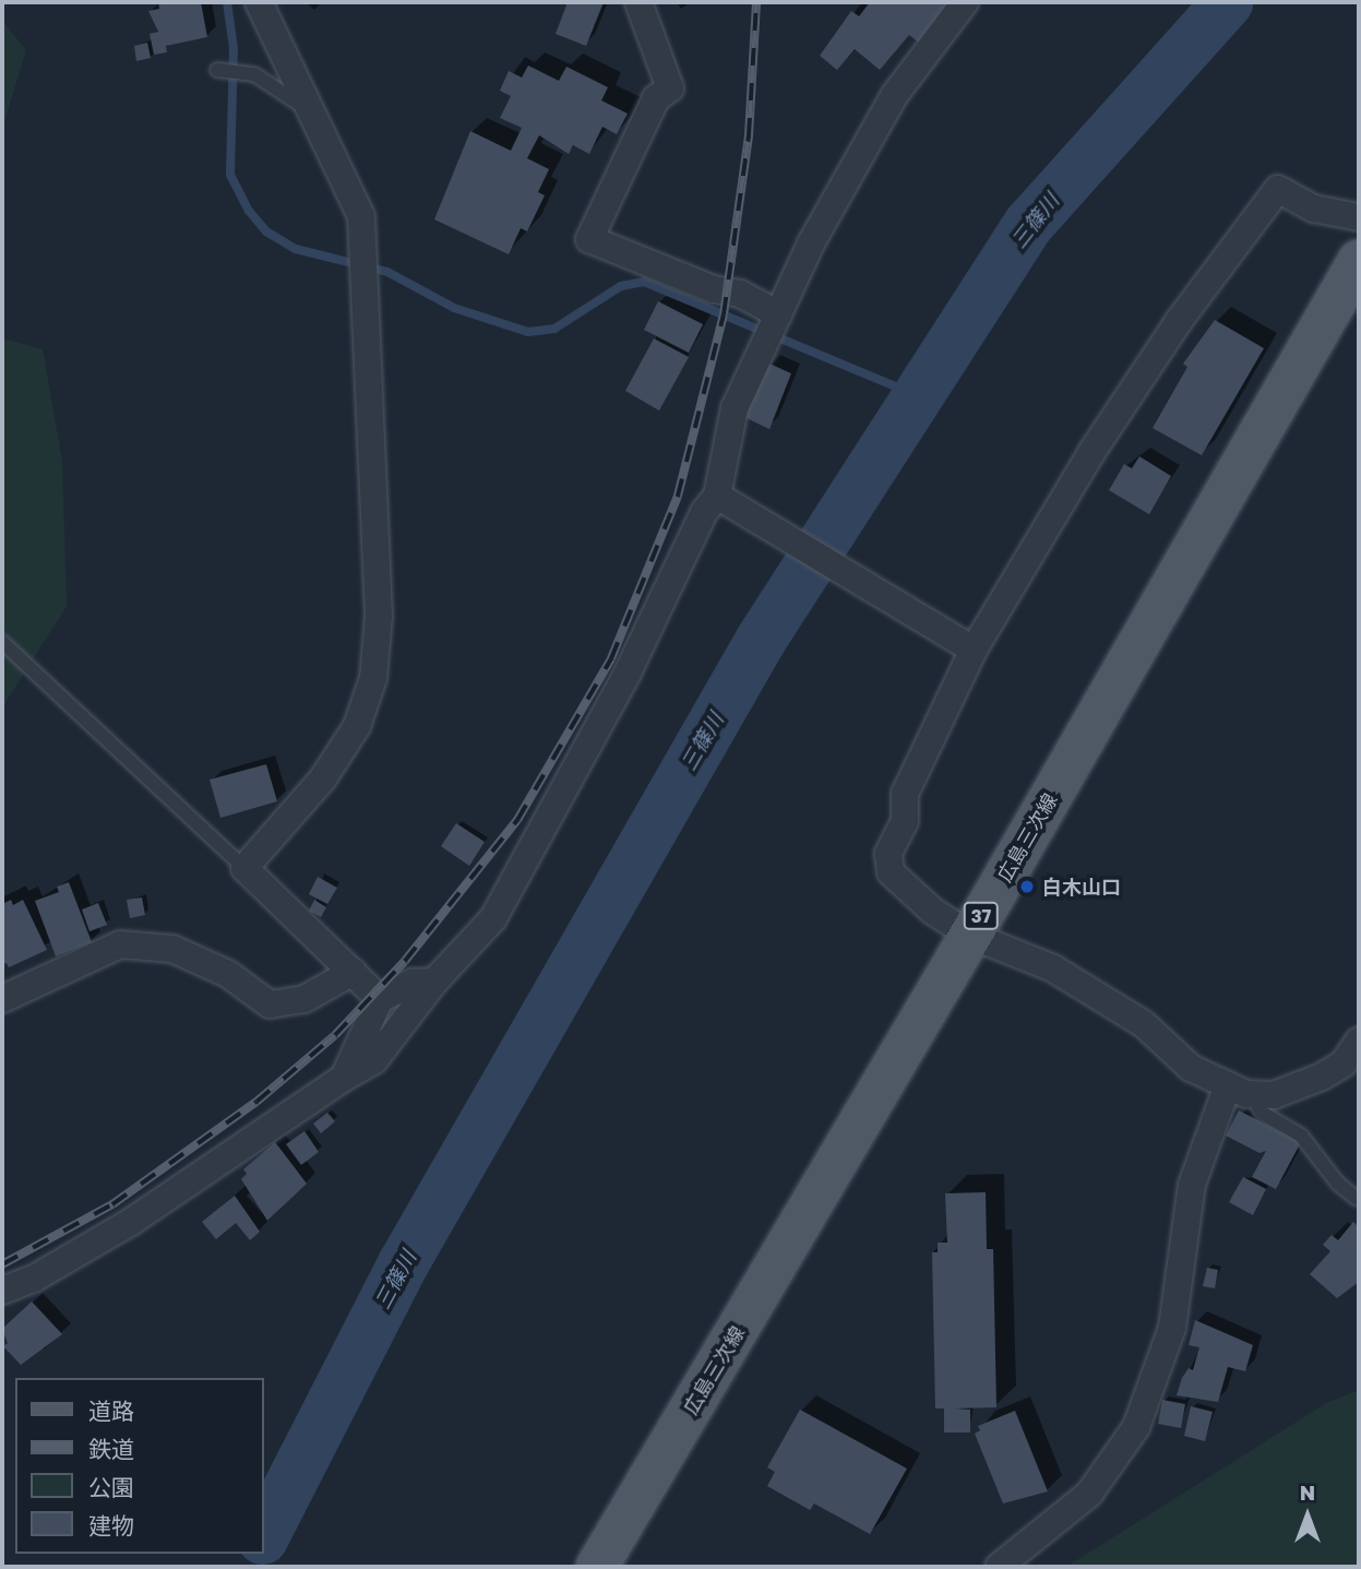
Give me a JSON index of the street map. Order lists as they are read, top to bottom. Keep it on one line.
{"streets":{"main road":["広島三次線","37"]},"water":["三篠川"],"places":["白木山口"],"legend":["道路","鉄道","公園","建物"],"north":"top"}
